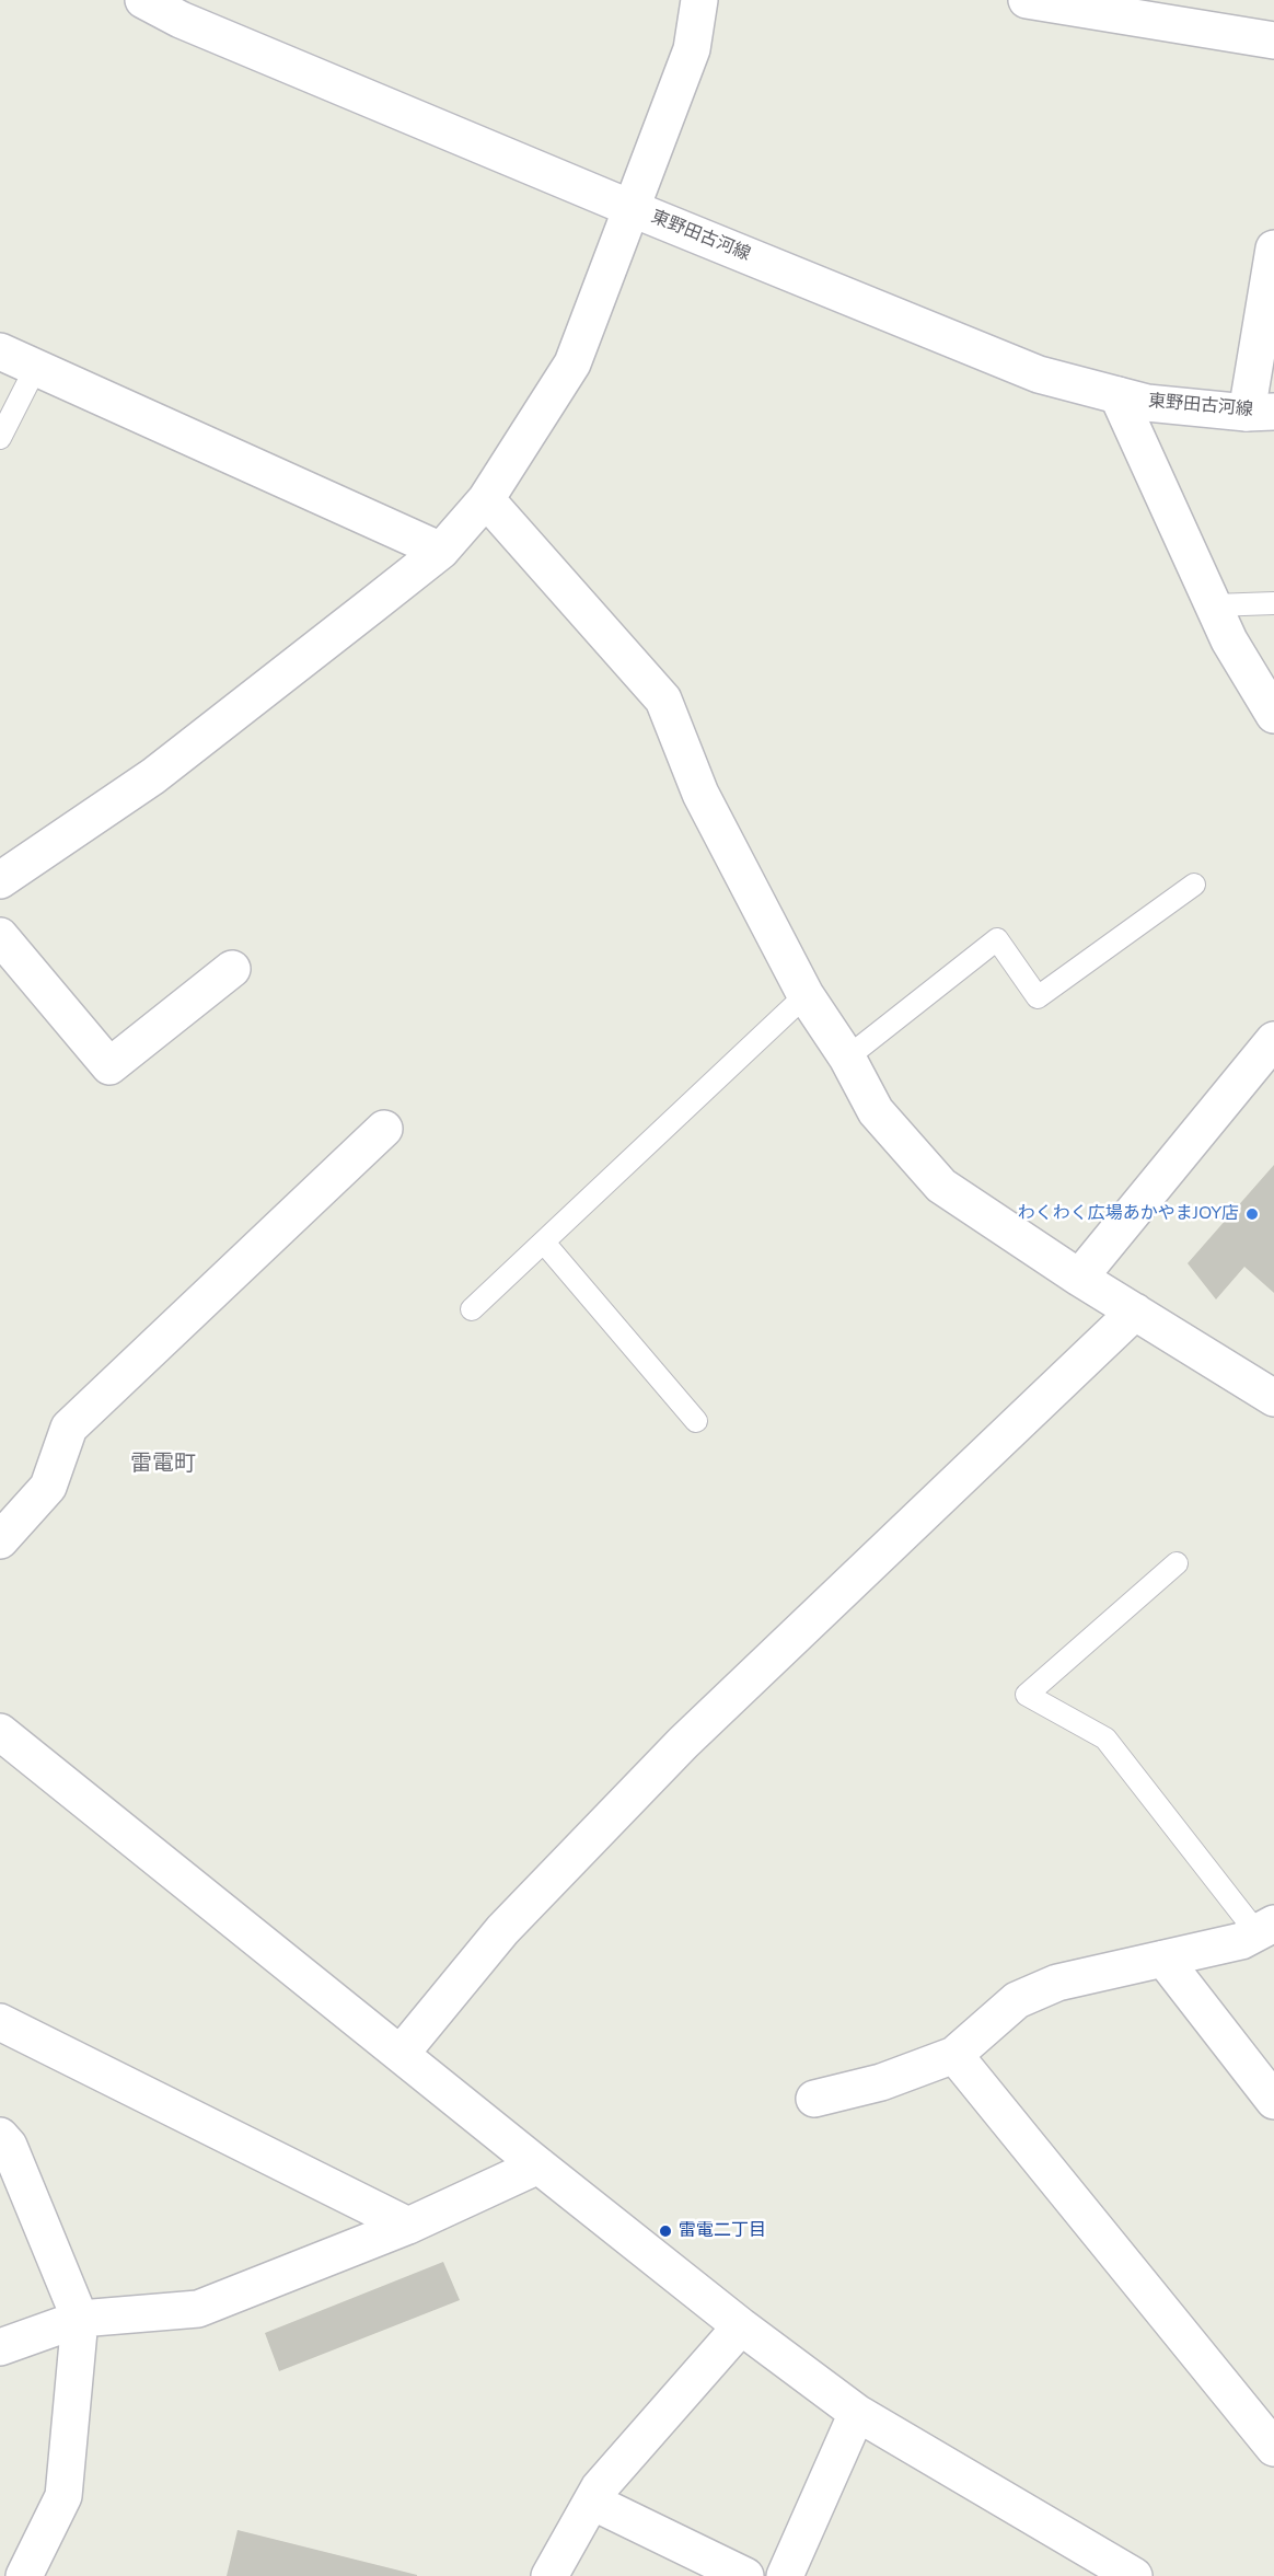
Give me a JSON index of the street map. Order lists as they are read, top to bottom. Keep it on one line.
{"streets":{"street":["東野田古河線"]},"districts":["雷電町"],"places":["わくわく広場あかやまJOY店","雷電二丁目"]}
